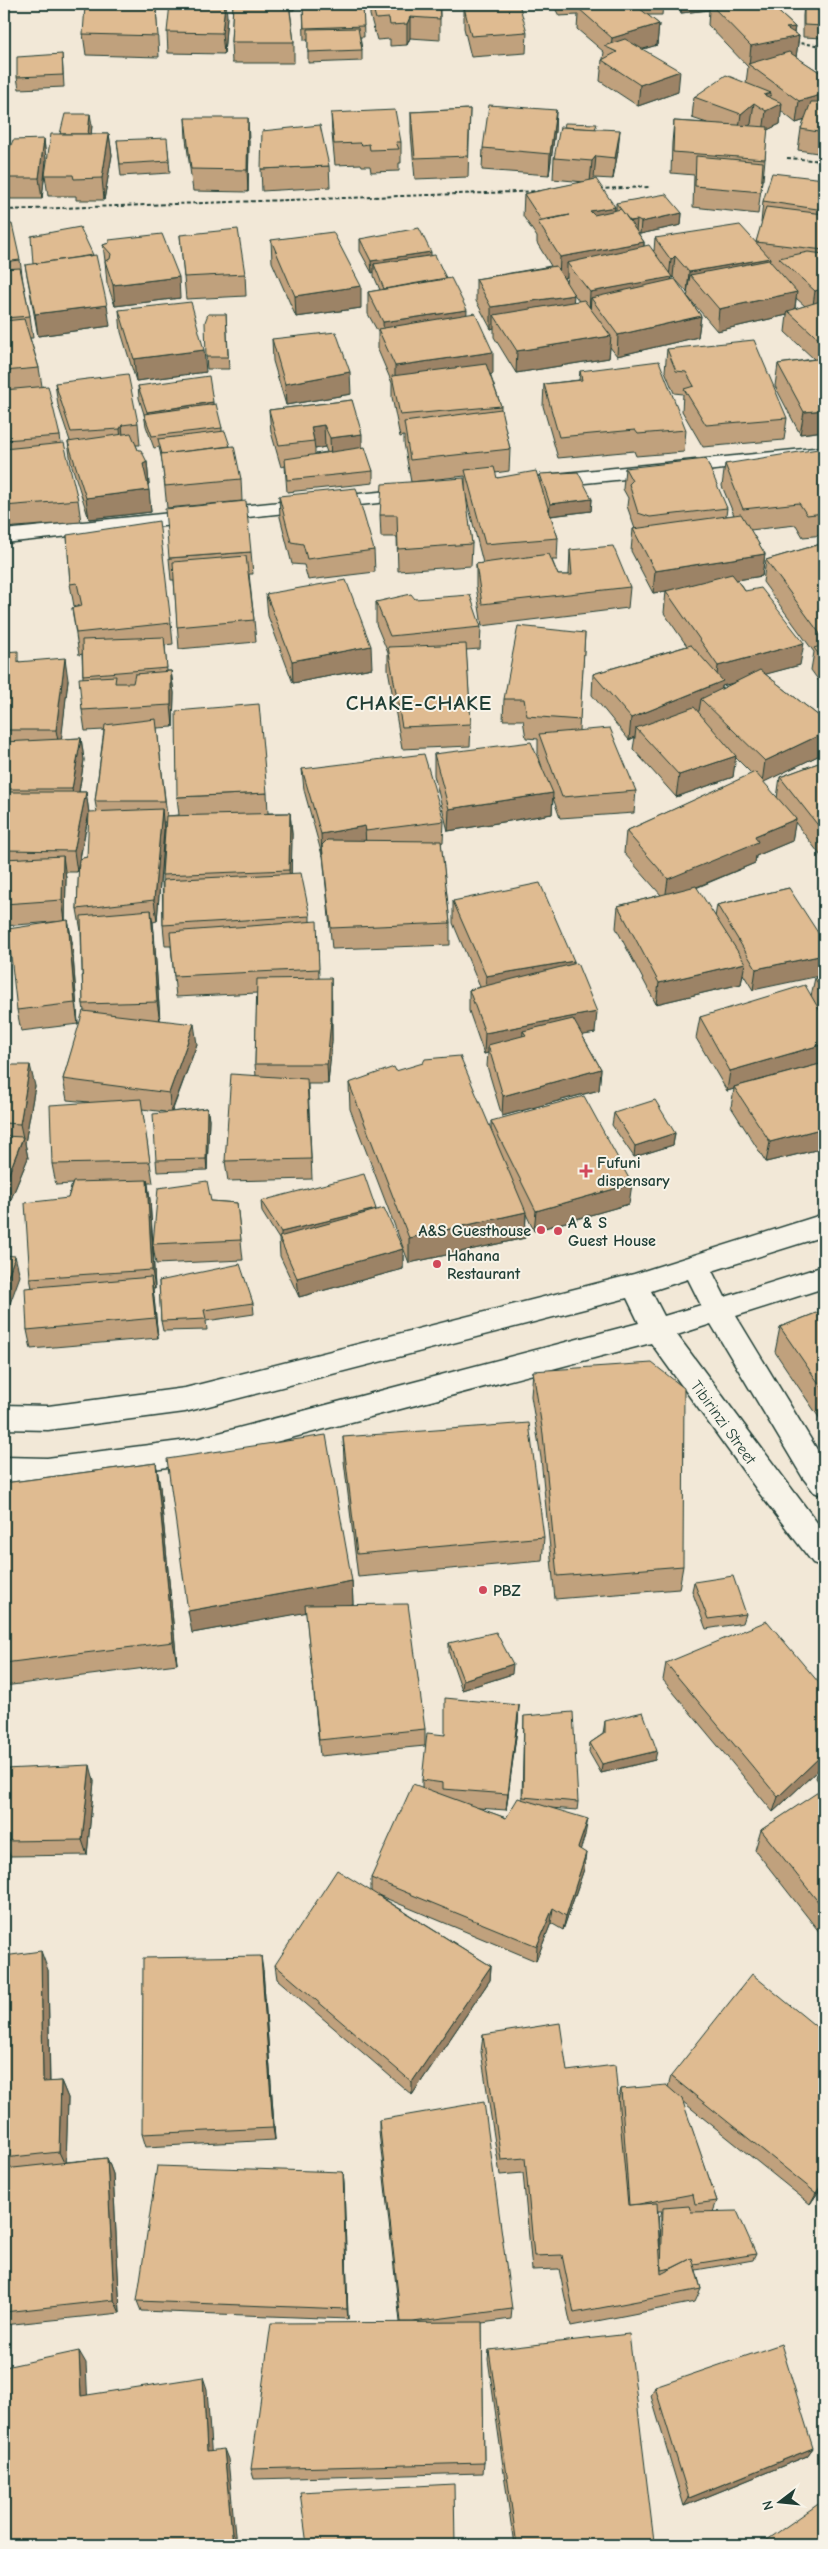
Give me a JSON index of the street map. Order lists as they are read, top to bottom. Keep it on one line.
{"streets":{"main road":["Tibirinzi Street"]},"districts":["CHAKE-CHAKE"],"places":{"health":["Fufuni dispensary"],"other":["A&S Guesthouse","A & S Guest House","Hahana Restaurant","PBZ"]},"north":"left"}
